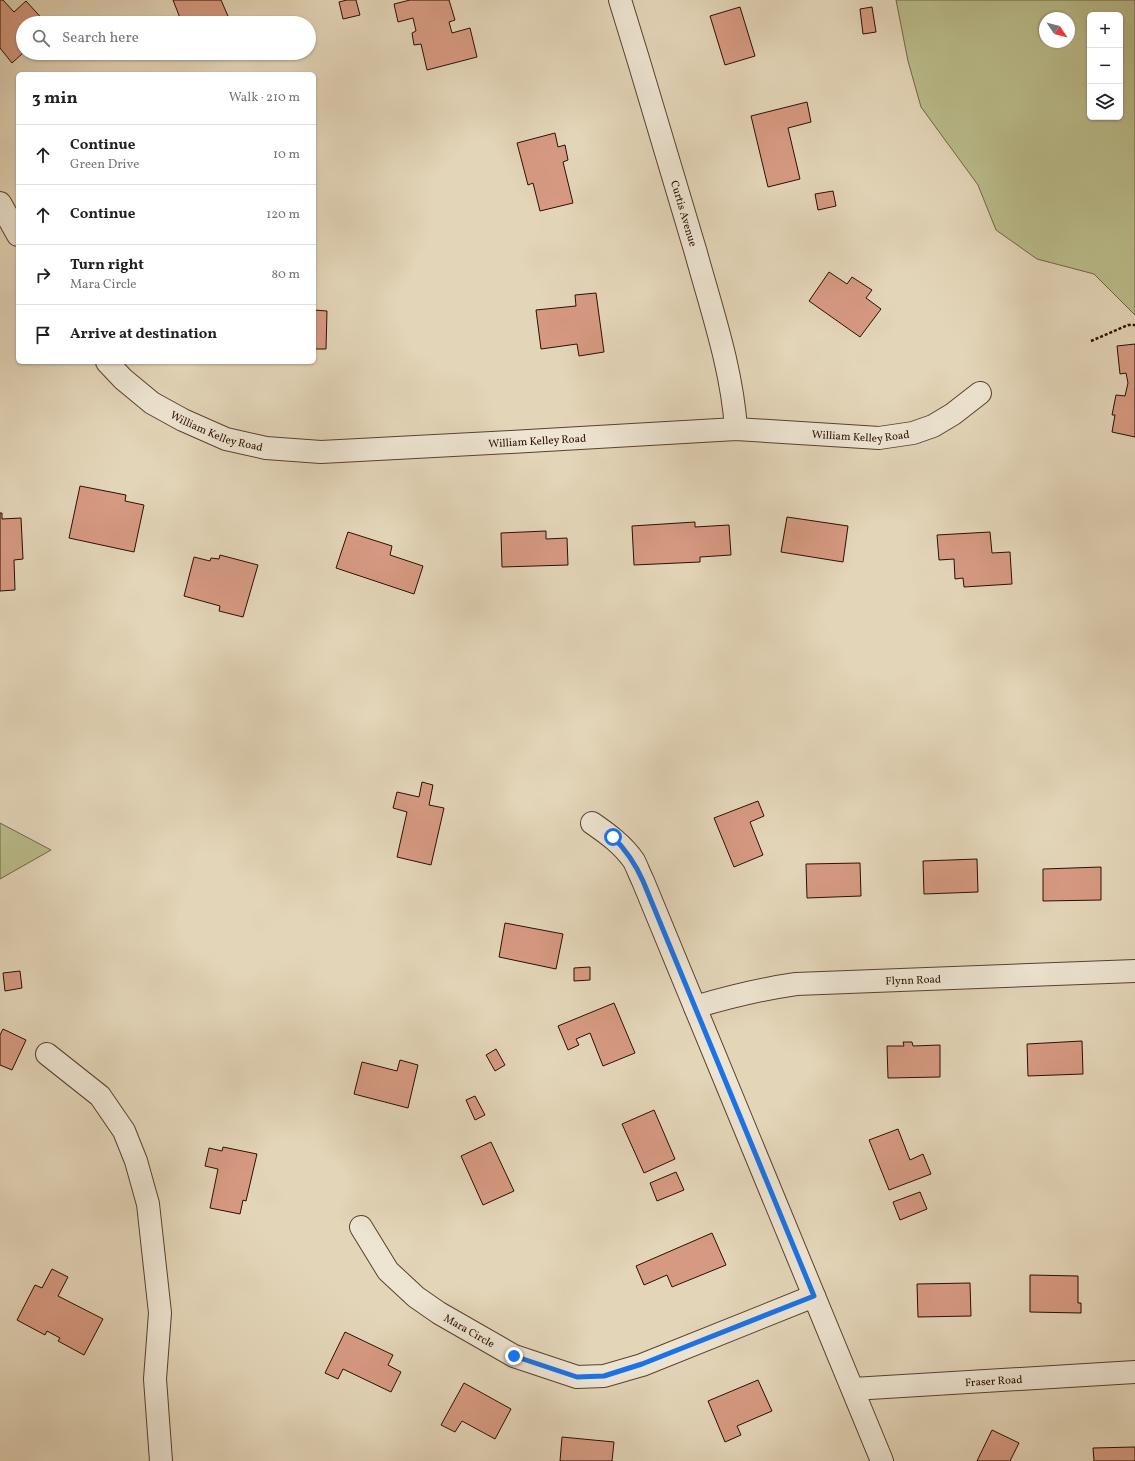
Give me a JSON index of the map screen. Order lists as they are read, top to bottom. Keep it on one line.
{"streets":{"street":["Curtis Avenue","William Kelley Road","Flynn Road","Mara Circle","Fraser Road"]},"crossings":[["Curtis Avenue","William Kelley Road"]],"north":"bottom right","page":{"map_buttons":["+","−"],"search":"Search here","heading":["3 min","Walk · 210 m"],"list":[["Continue","Green Drive","10 m"],["Continue","120 m"],["Turn right","Mara Circle","80 m"],"Arrive at destination"]}}
